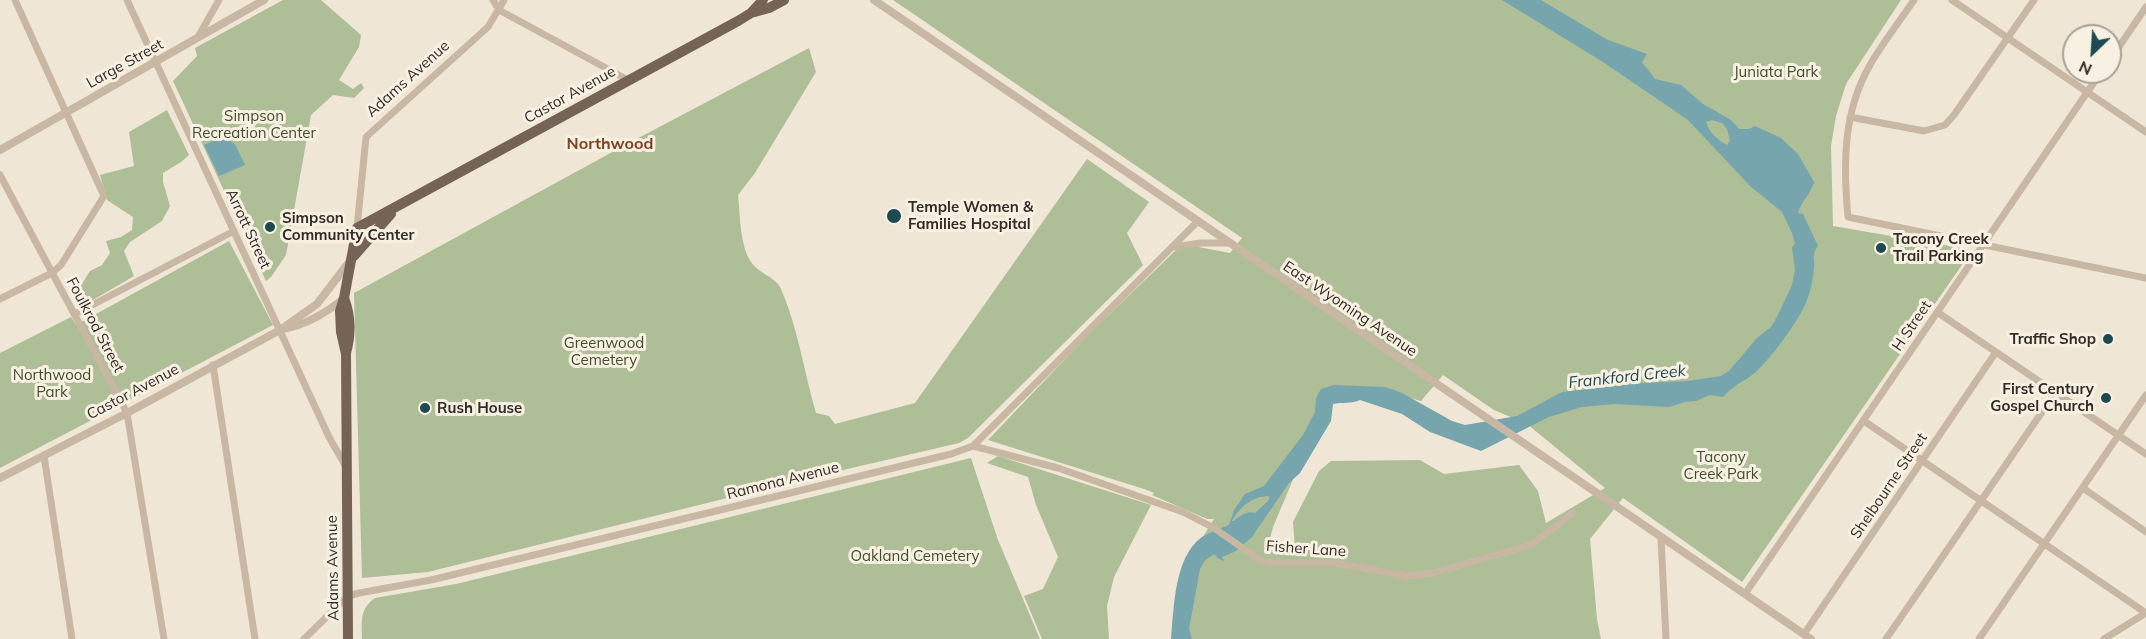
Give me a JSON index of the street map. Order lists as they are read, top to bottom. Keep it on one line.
{"streets":{"main road":["Adams Avenue","Castor Avenue"],"street":["Large Street","Arrott Street","East Wyoming Avenue","Foulkrod Street","H Street","Ramona Avenue","Shelbourne Street","Fisher Lane"]},"crossings":[["Large Street","Arrott Street"],["Adams Avenue","Castor Avenue"],["Adams Avenue","Arrott Street"],["Adams Avenue","Ramona Avenue"],["Castor Avenue","Arrott Street"],["Castor Avenue","Foulkrod Street"],["East Wyoming Avenue","H Street"],["East Wyoming Avenue","Ramona Avenue"],["East Wyoming Avenue","Shelbourne Street"],["Ramona Avenue","Fisher Lane"]],"districts":["Northwood"],"water":["Frankford Creek"],"parks":["Juniata Park","Simpson Recreation Center","Greenwood Cemetery","Northwood Park","Tacony Creek Park","Oakland Cemetery"],"places":["Temple Women & Families Hospital","Simpson Community Center","Tacony Creek Trail Parking","Traffic Shop","First Century Gospel Church","Rush House"],"north":"bottom left"}
